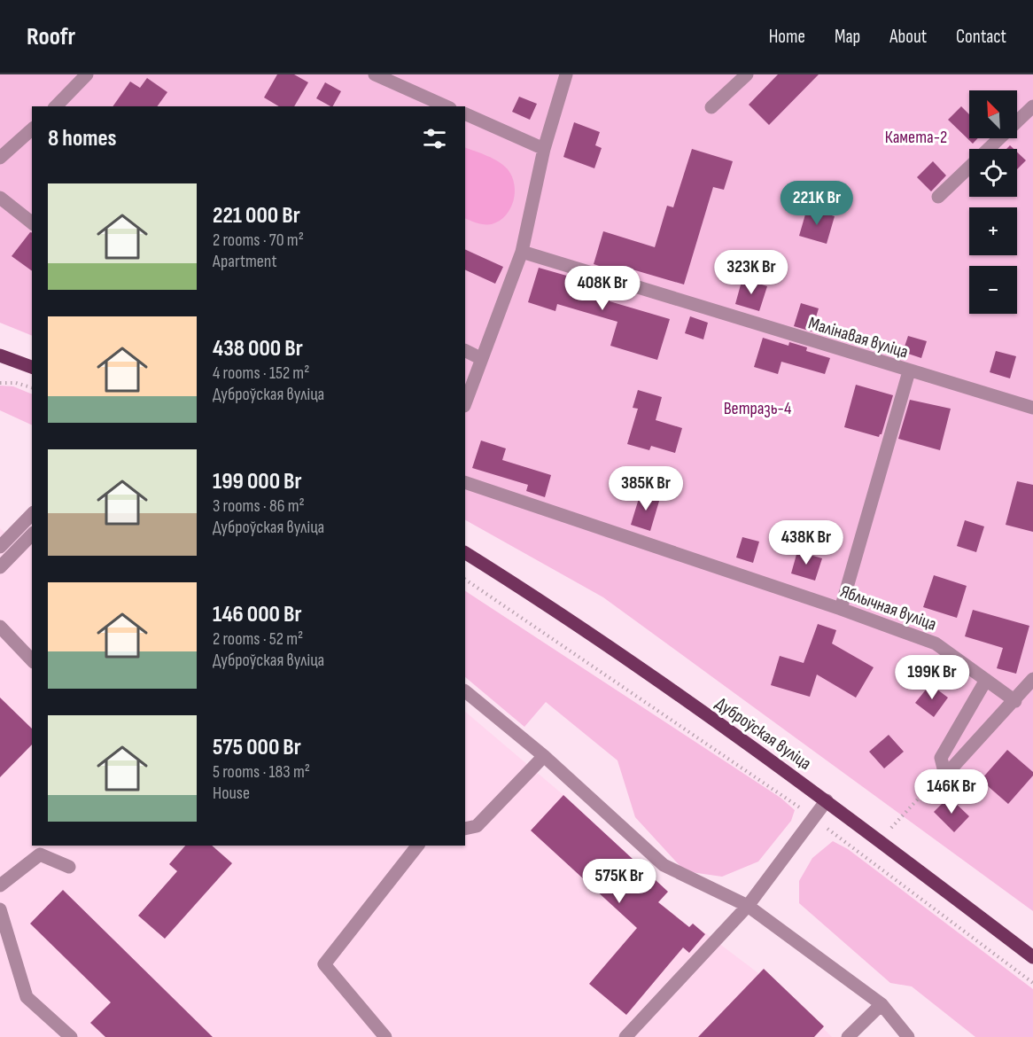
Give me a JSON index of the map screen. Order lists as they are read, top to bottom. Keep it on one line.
{"streets":{"main road":["Дуброўская вуліца"],"lane":["Малінавая вуліца","Яблычная вуліца"]},"parks":["Камета-2","Ветразь-4"],"north":"top left","page":{"header":"Roofr","nav":["Home","Map","About","Contact"],"map_buttons":["+","−"],"heading":"8 homes","list":[{"name":"221 000 Br","note":"2 rooms · 70 m² · Apartment"},{"name":"438 000 Br","note":"4 rooms · 152 m² · Дуброўская вуліца"},{"name":"199 000 Br","note":"3 rooms · 86 m² · Дуброўская вуліца"},{"name":"146 000 Br","note":"2 rooms · 52 m² · Дуброўская вуліца"},{"name":"575 000 Br","note":"5 rooms · 183 m² · House"}],"price":["221K Br","323K Br","408K Br","385K Br","438K Br","199K Br","146K Br","575K Br"]}}
